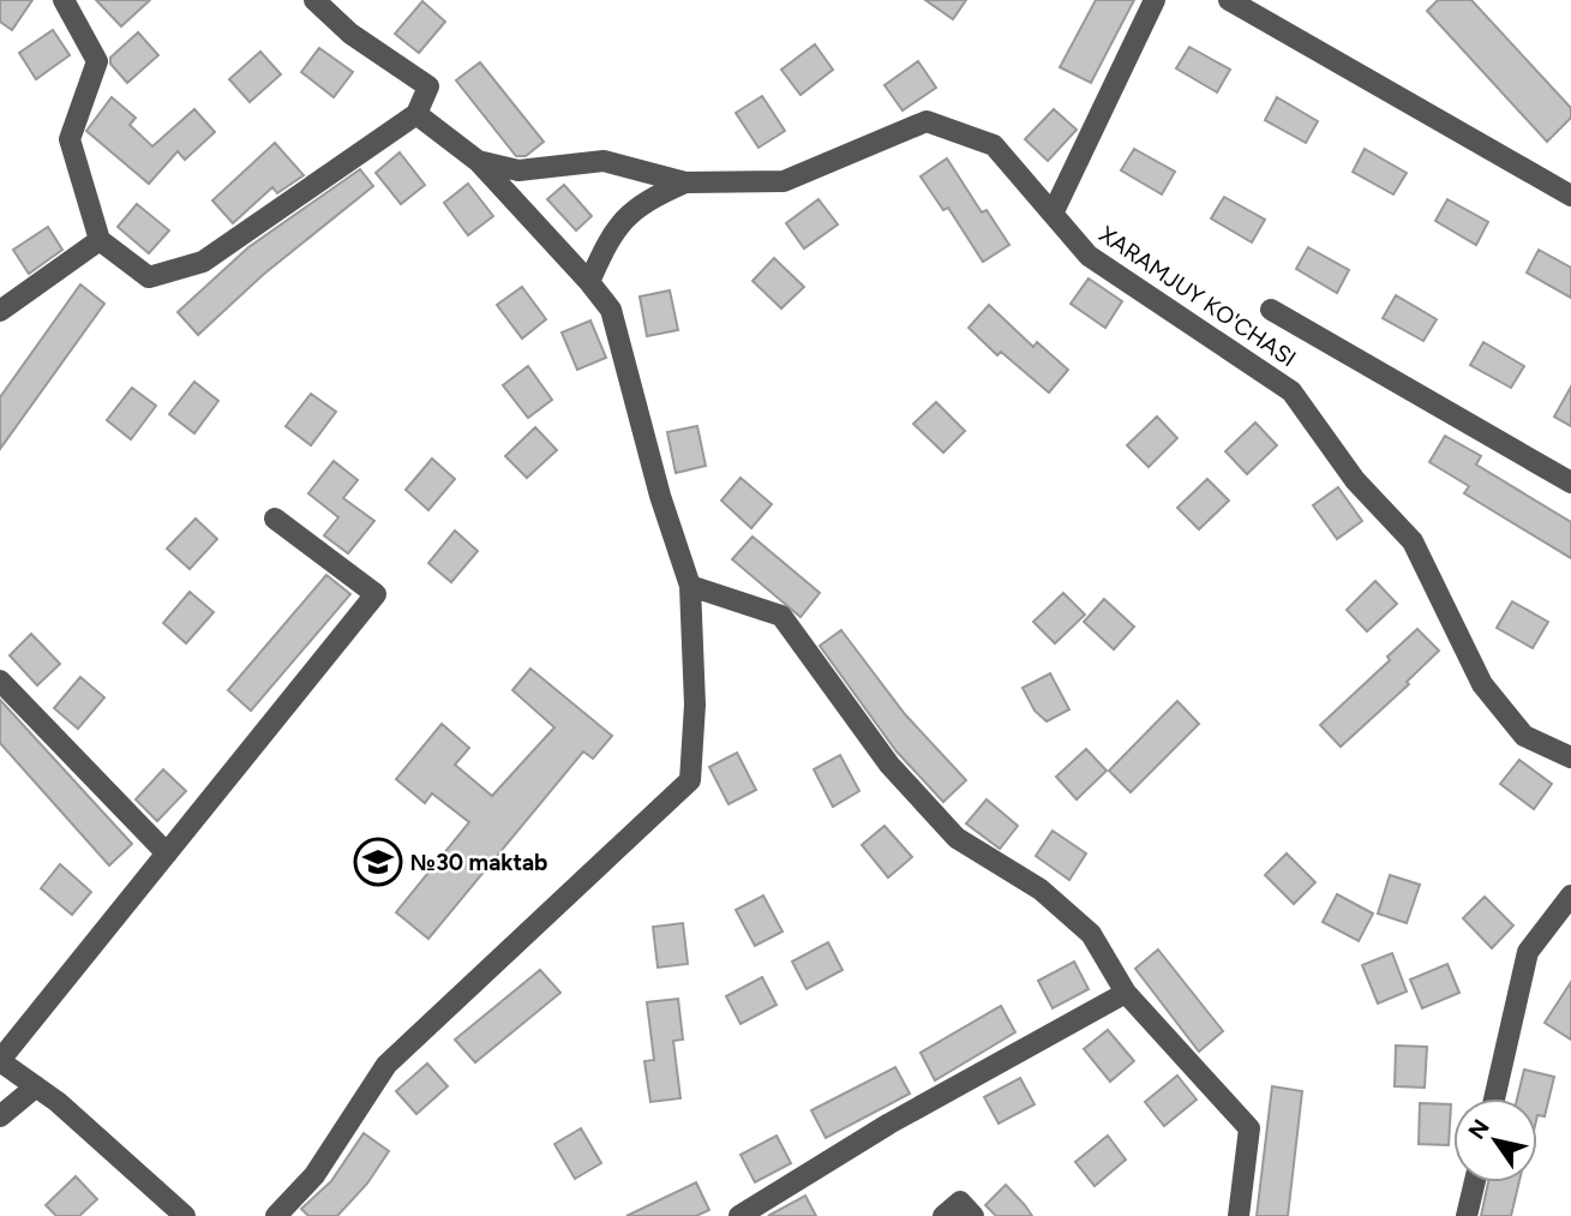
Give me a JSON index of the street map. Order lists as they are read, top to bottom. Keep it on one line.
{"streets":{"street":["XARAMJUY KO'CHASI"]},"places":{"school or university":["№30 maktab"]},"north":"top left"}
